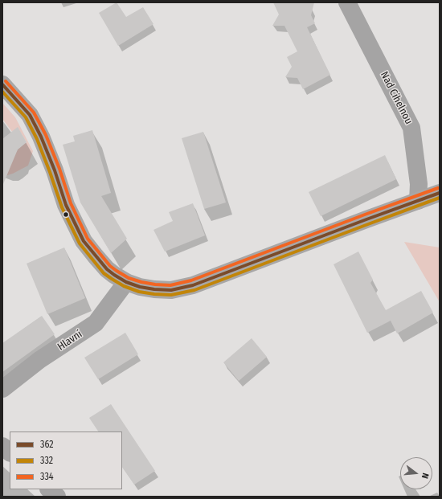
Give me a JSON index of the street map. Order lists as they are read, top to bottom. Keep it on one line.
{"streets":{"street":["Nad Cihelnou","Hlavní"]},"lines":["transit line 334","transit line 362","transit line 332"],"legend":["362","332","334"],"north":"right"}
